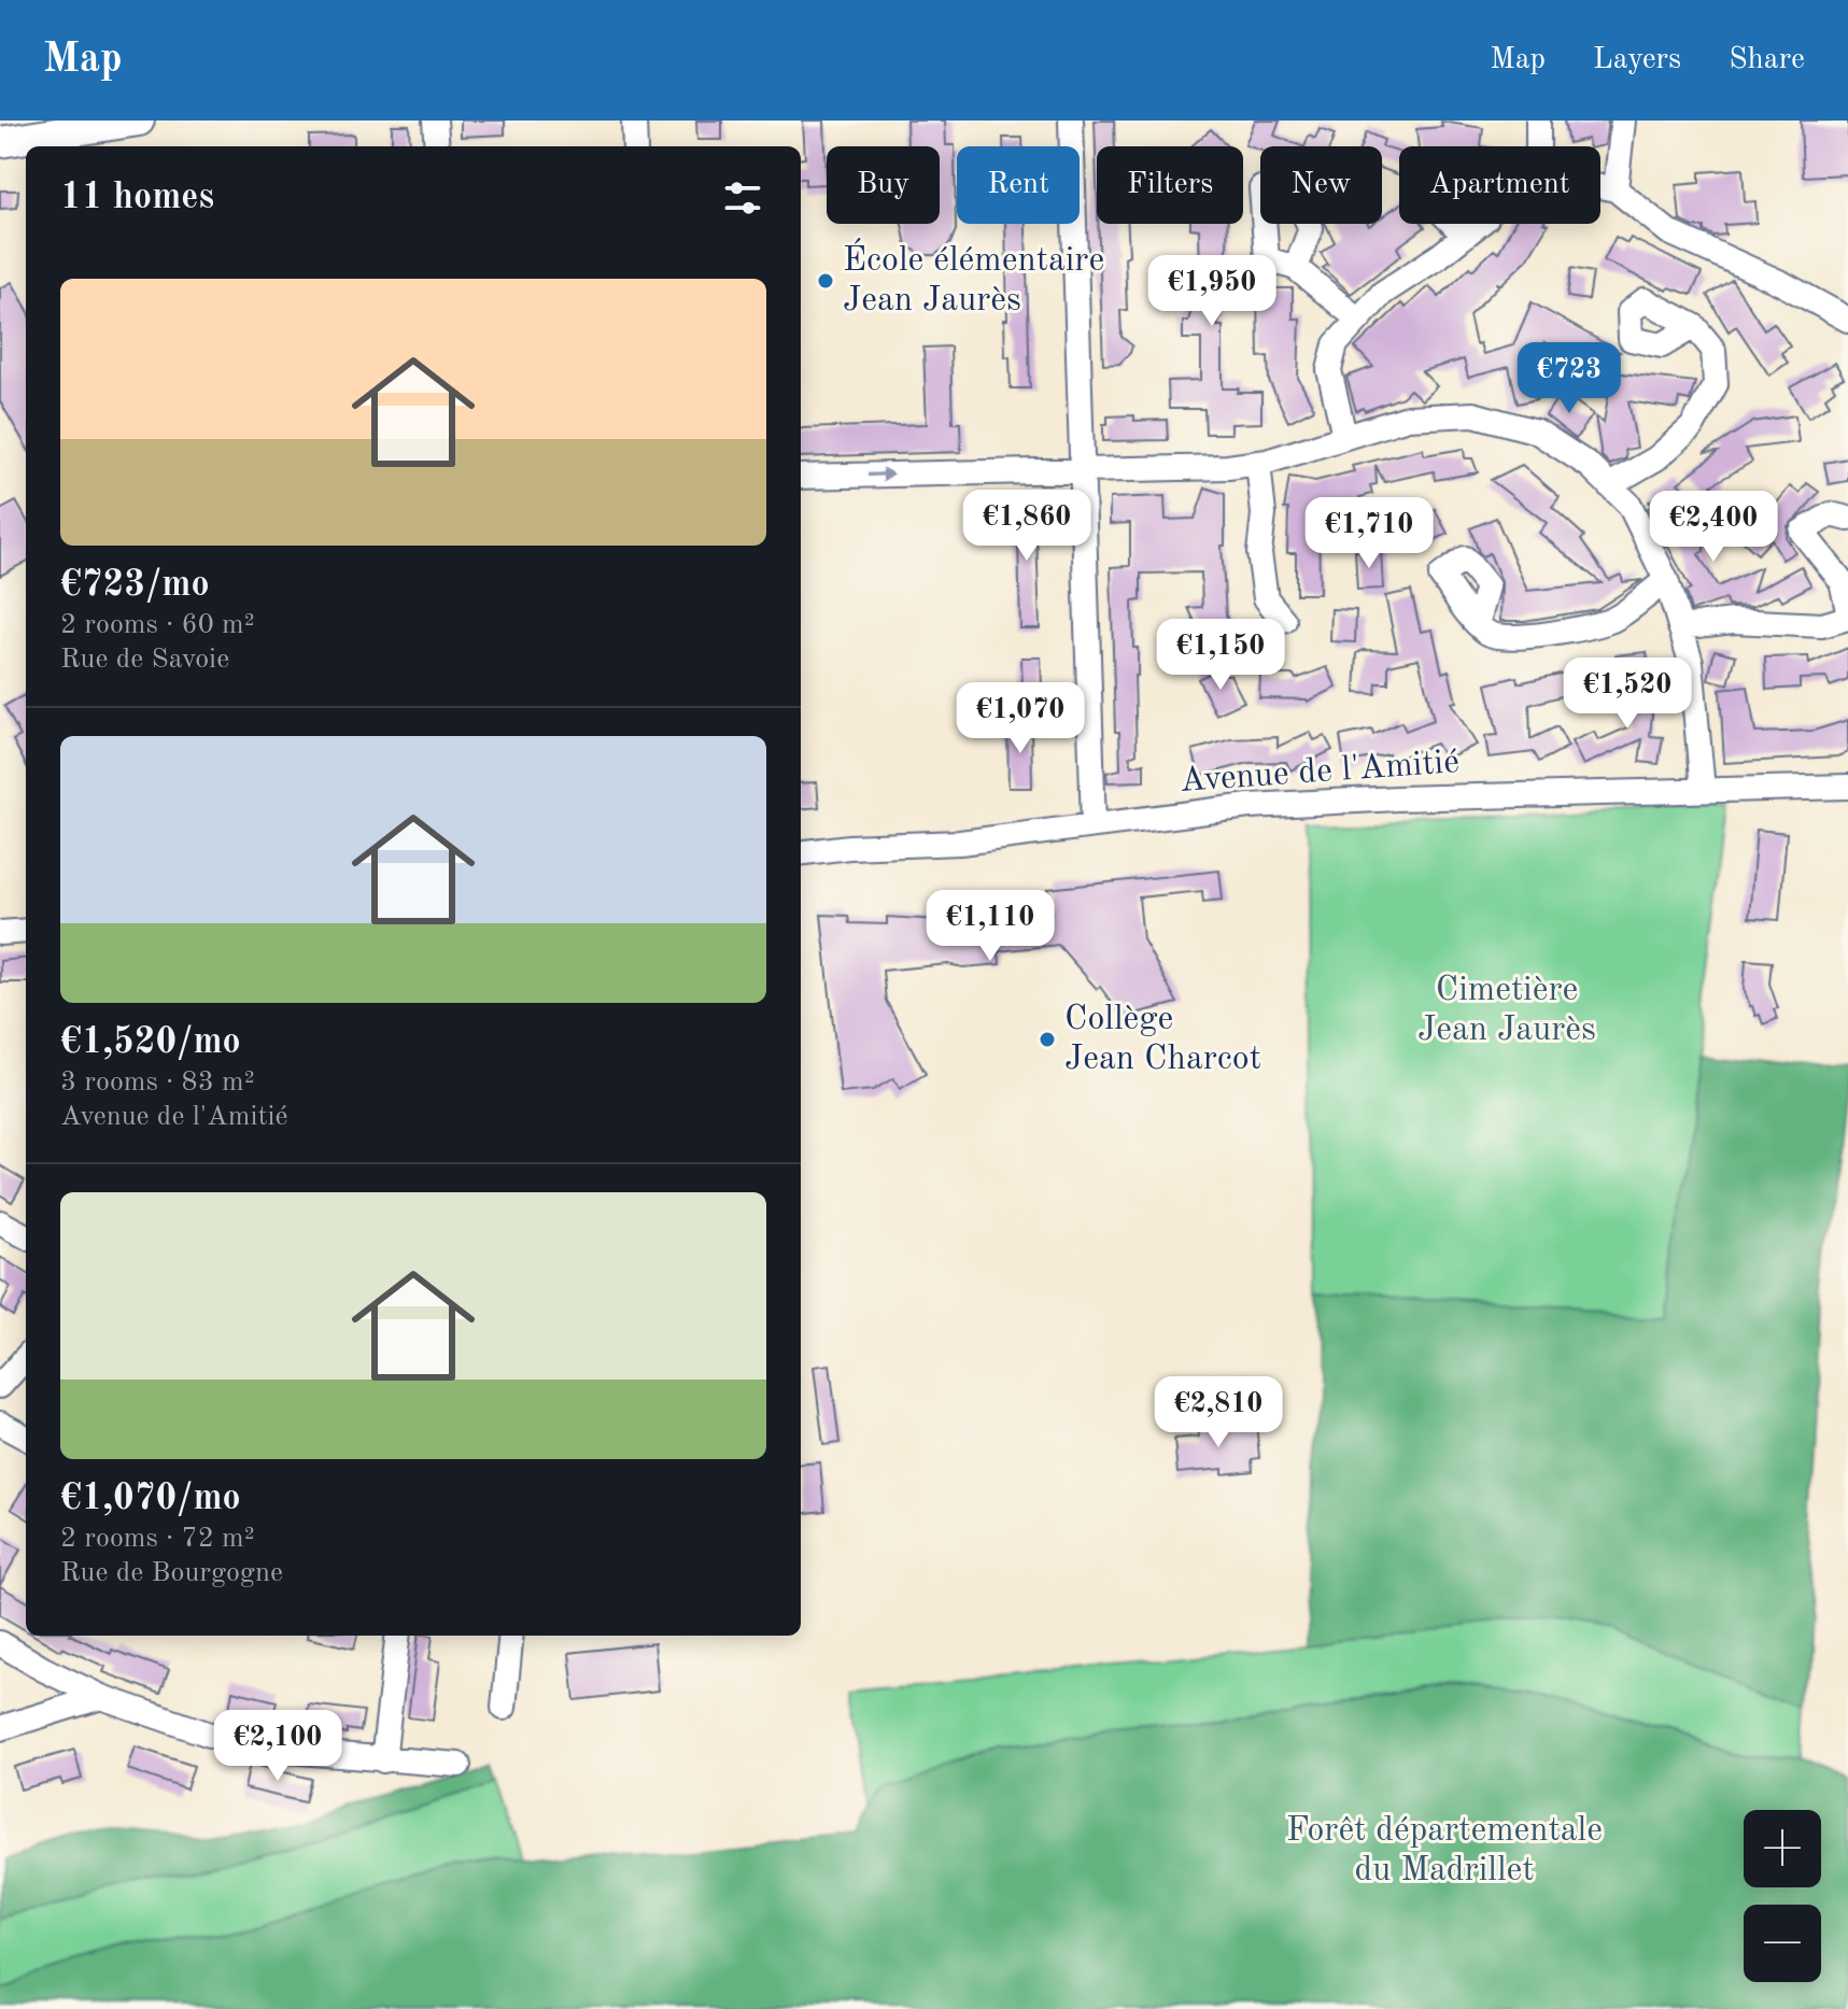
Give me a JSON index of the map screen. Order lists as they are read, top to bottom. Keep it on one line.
{"streets":{"street":["Avenue de l'Amitié"]},"parks":["Cimetière Jean Jaurès","Forêt départementale du Madrillet"],"places":["École élémentaire Jean Jaurès","Collège Jean Charcot"],"page":{"header":"Map","nav":["Map","Layers","Share"],"chip":["Buy","Rent","Filters","New","Apartment"],"heading":"11 homes","list":[{"name":"€723/mo","note":"2 rooms · 60 m² · Rue de Savoie"},{"name":"€1,520/mo","note":"3 rooms · 83 m² · Avenue de l'Amitié"},{"name":"€1,070/mo","note":"2 rooms · 72 m² · Rue de Bourgogne"}],"price":["€1,950","€723","€1,860","€2,400","€1,710","€1,150","€1,520","€1,070","€1,110","€2,810","€2,100"],"map_buttons":["+","−"]}}
